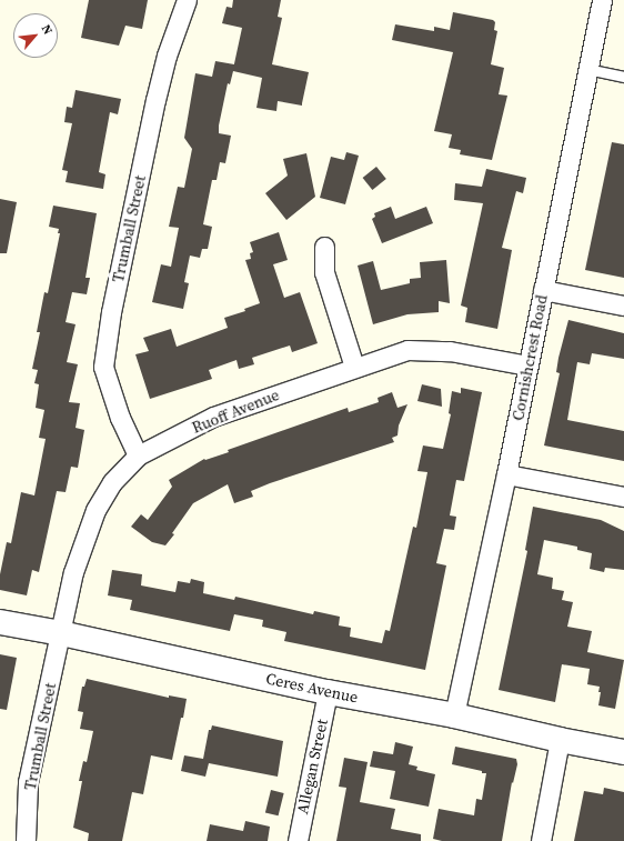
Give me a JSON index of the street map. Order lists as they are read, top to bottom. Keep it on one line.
{"streets":{"street":["Trumball Street","Cornishcrest Road","Ruoff Avenue","Ceres Avenue","Allegan Street"]},"crossings":[["Trumball Street","Ruoff Avenue"],["Trumball Street","Ceres Avenue"],["Cornishcrest Road","Ruoff Avenue"],["Cornishcrest Road","Ceres Avenue"],["Ruoff Avenue","Ceres Avenue"],["Ceres Avenue","Allegan Street"]],"north":"top right"}
